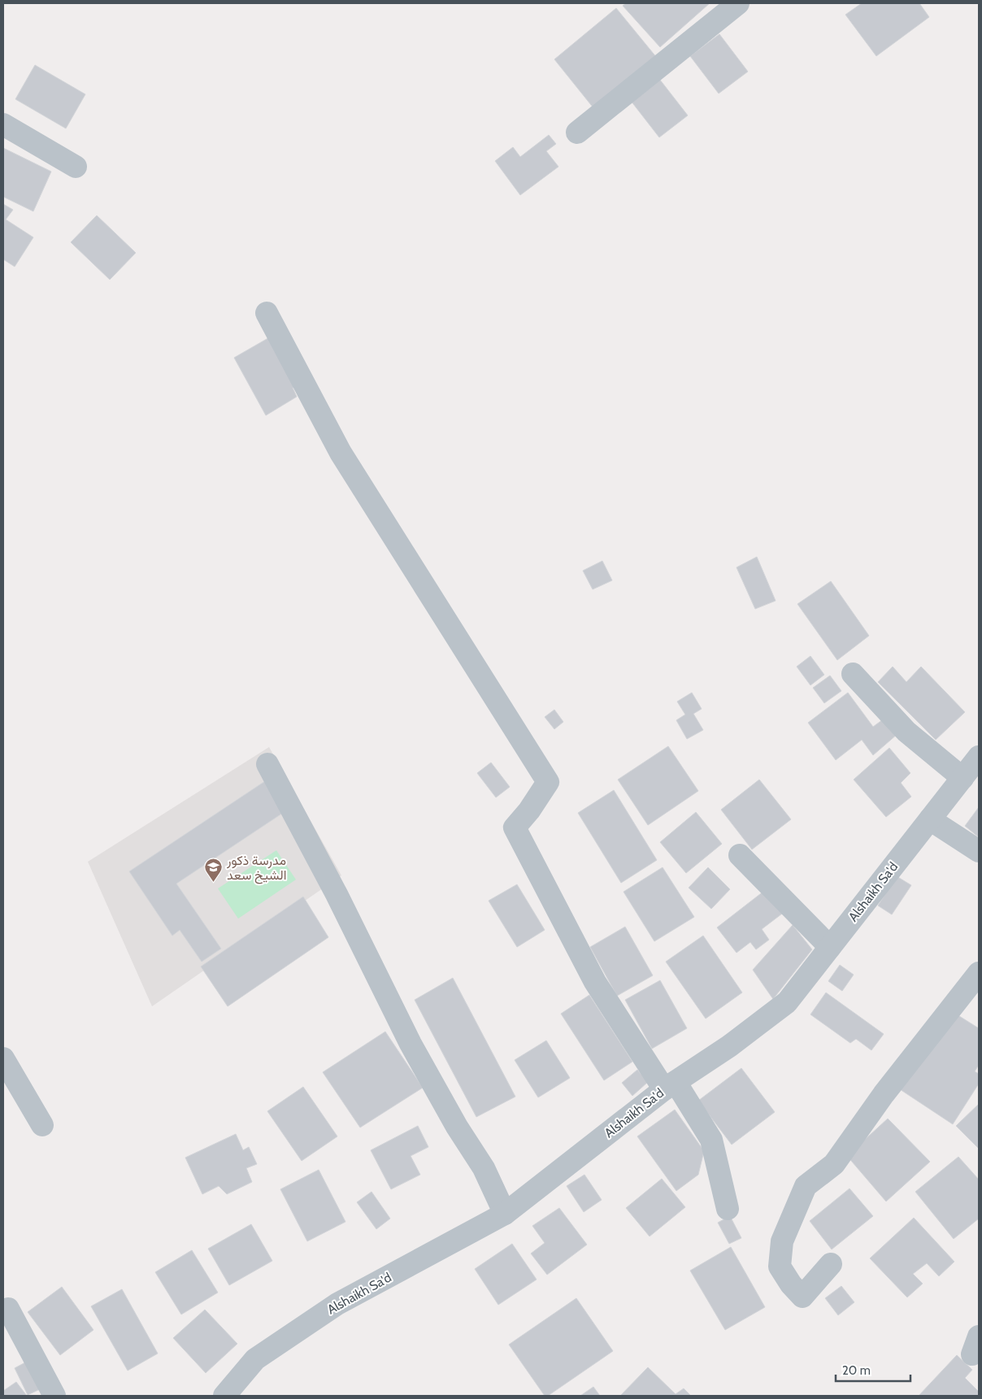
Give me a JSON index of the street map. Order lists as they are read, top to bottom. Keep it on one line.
{"streets":{"street":["Alshaikh Sa'd"]},"places":{"school or university":["مدرسة ذكور الشيخ سعد"]},"scale_bar":"20 m"}
